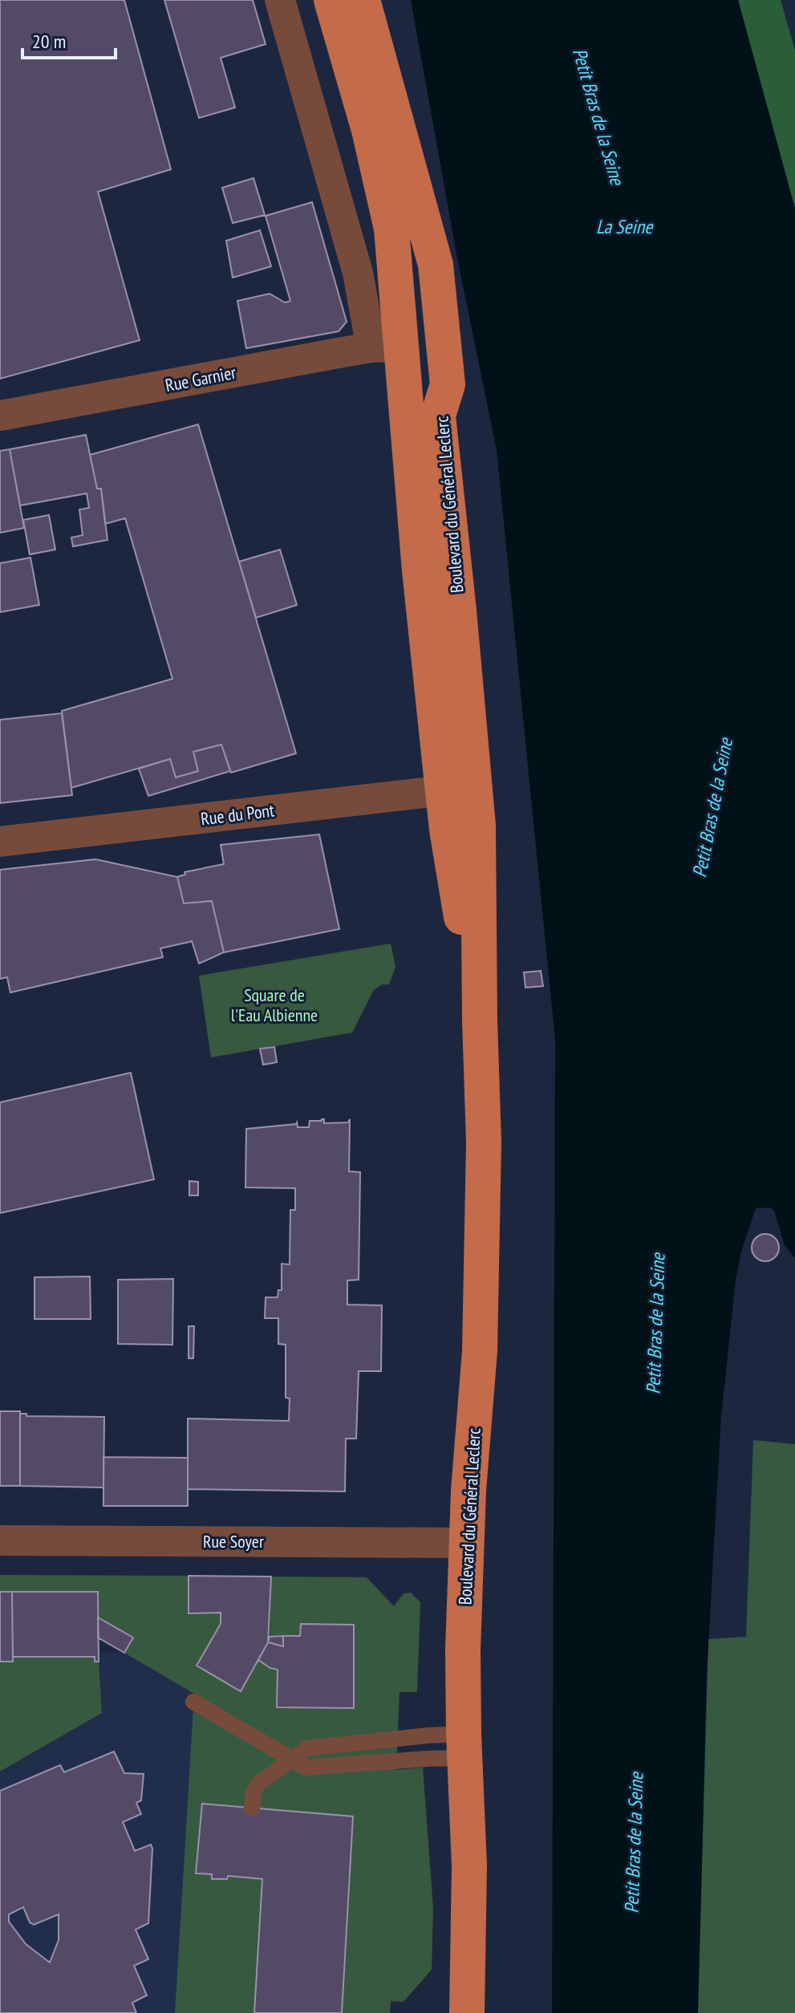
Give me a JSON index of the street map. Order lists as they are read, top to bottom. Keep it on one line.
{"streets":{"main road":["Boulevard du Général Leclerc"],"street":["Rue Garnier","Rue du Pont","Rue Soyer"]},"crossings":[["Rue Garnier","Boulevard du Général Leclerc"],["Boulevard du Général Leclerc","Rue du Pont"],["Boulevard du Général Leclerc","Rue Soyer"]],"water":["Petit Bras de la Seine","La Seine"],"parks":["Square de l'Eau Albienne"],"scale_bar":"20 m"}
